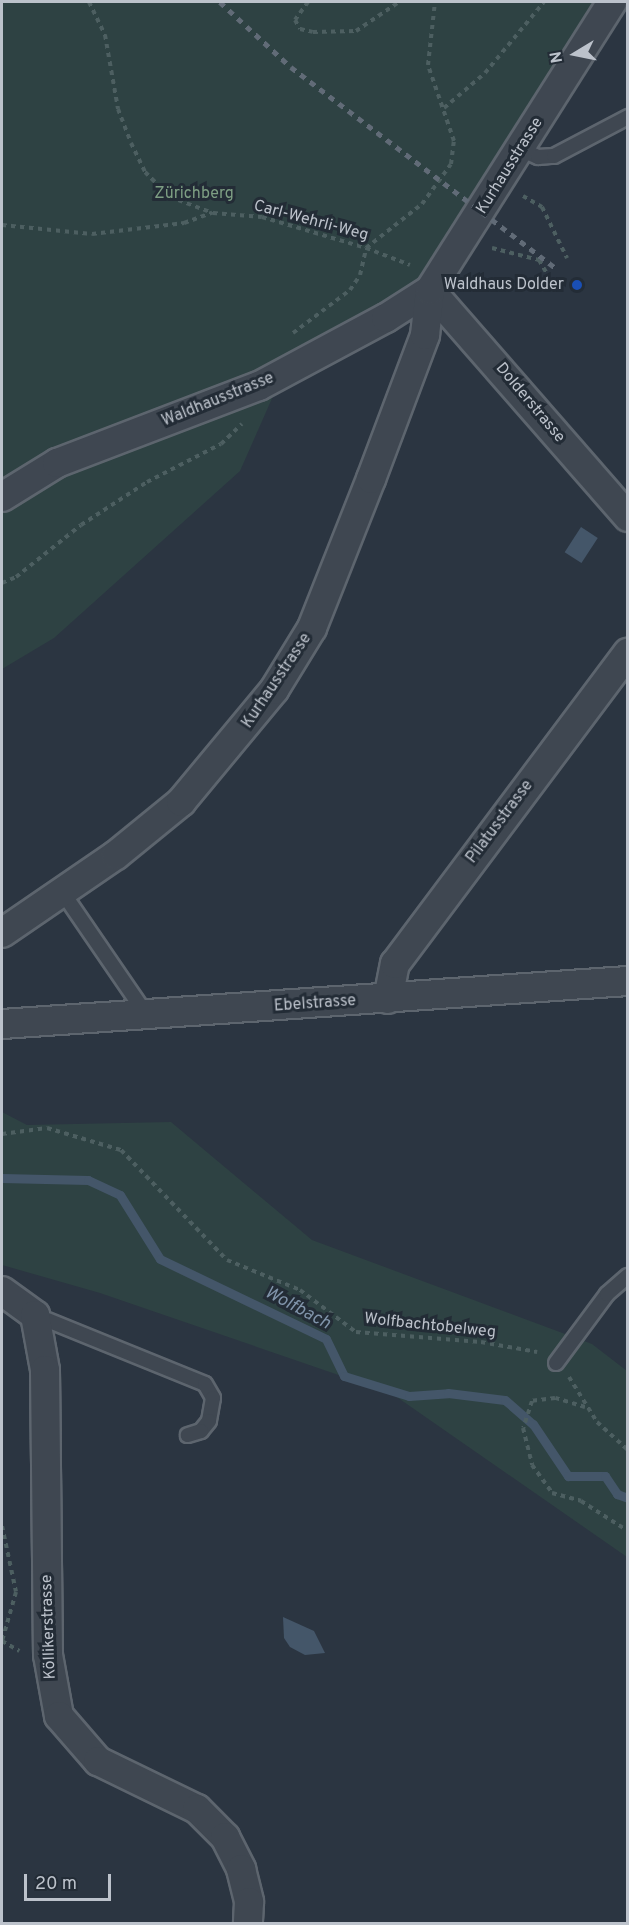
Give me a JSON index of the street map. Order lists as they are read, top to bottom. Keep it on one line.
{"streets":{"street":["Kurhausstrasse","Waldhausstrasse","Dolderstrasse","Pilatusstrasse","Ebelstrasse","Köllikerstrasse"],"path":["Carl-Wehrli-Weg","Wolfbachtobelweg"]},"crossings":[["Kurhausstrasse","Waldhausstrasse"],["Kurhausstrasse","Dolderstrasse"],["Waldhausstrasse","Dolderstrasse"],["Pilatusstrasse","Ebelstrasse"]],"water":["Wolfbach"],"parks":["Zürichberg"],"places":["Waldhaus Dolder"],"scale_bar":"20 m","north":"left"}
